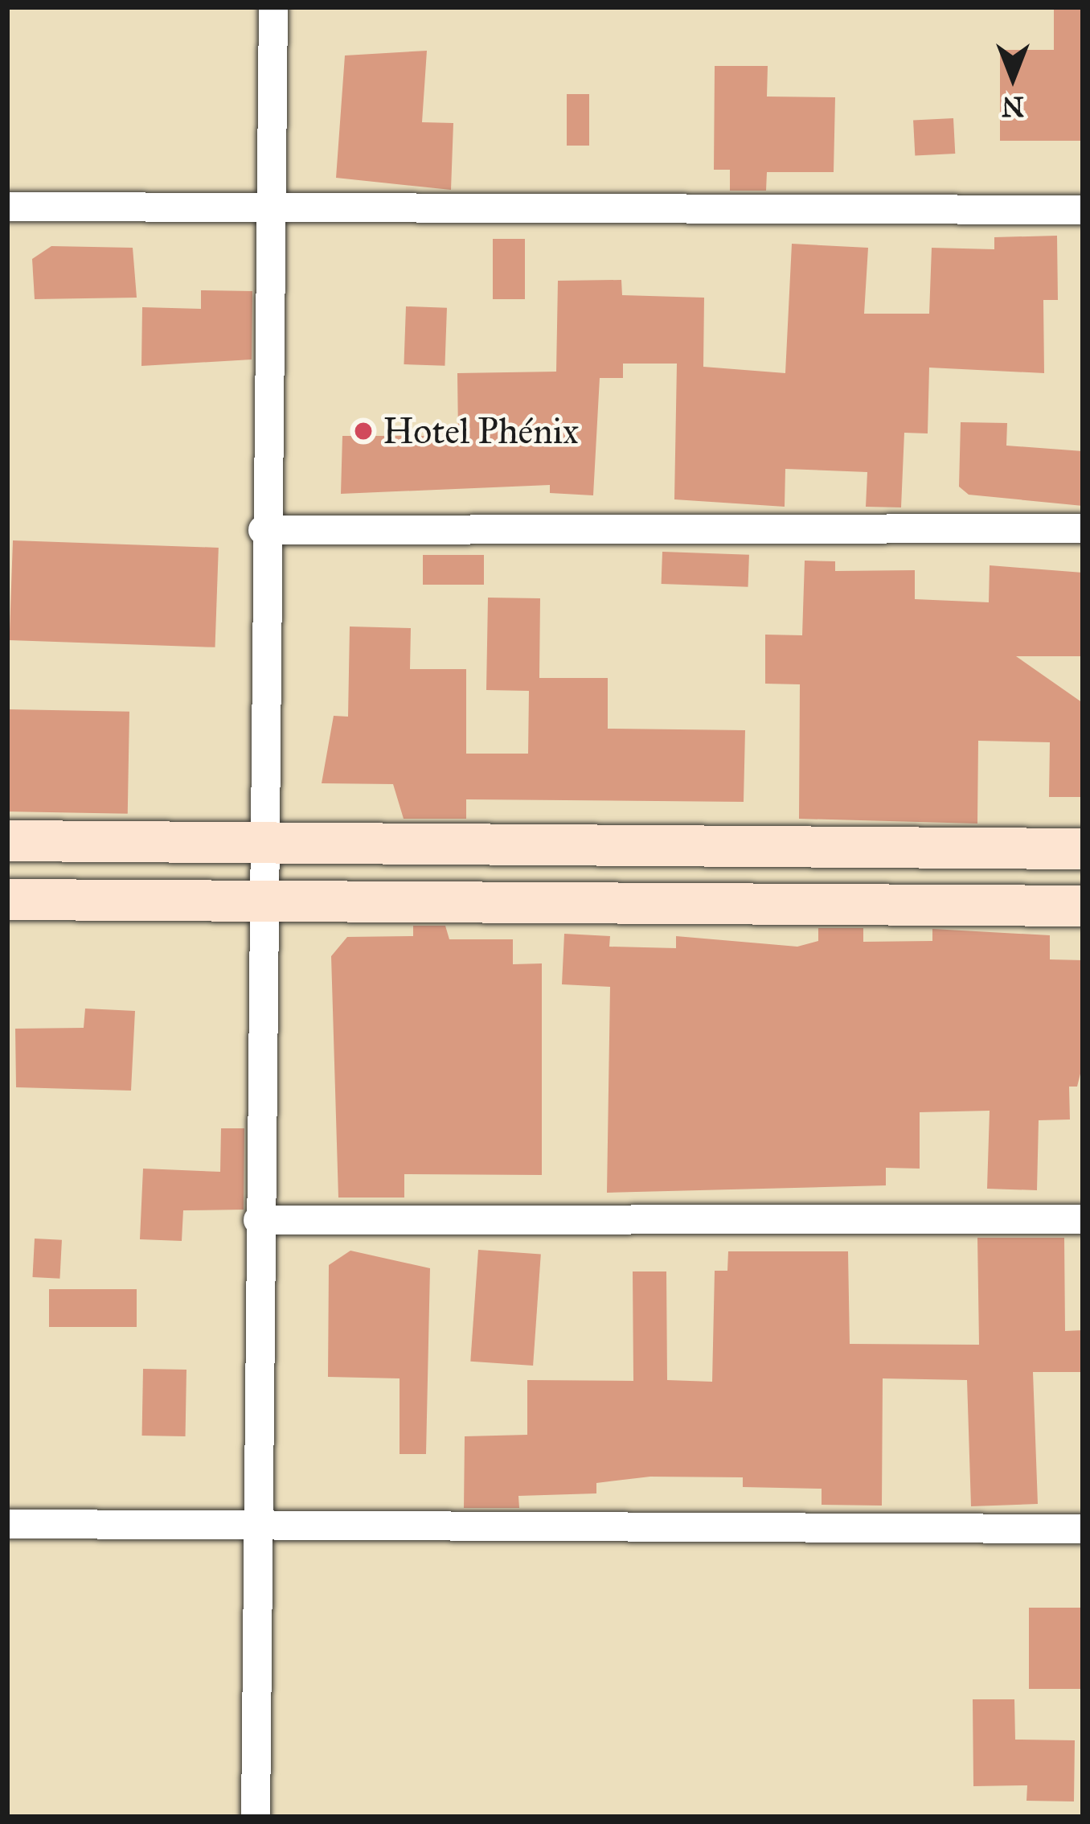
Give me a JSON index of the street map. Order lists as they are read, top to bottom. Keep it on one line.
{"places":["Hotel Phénix"],"north":"bottom"}
